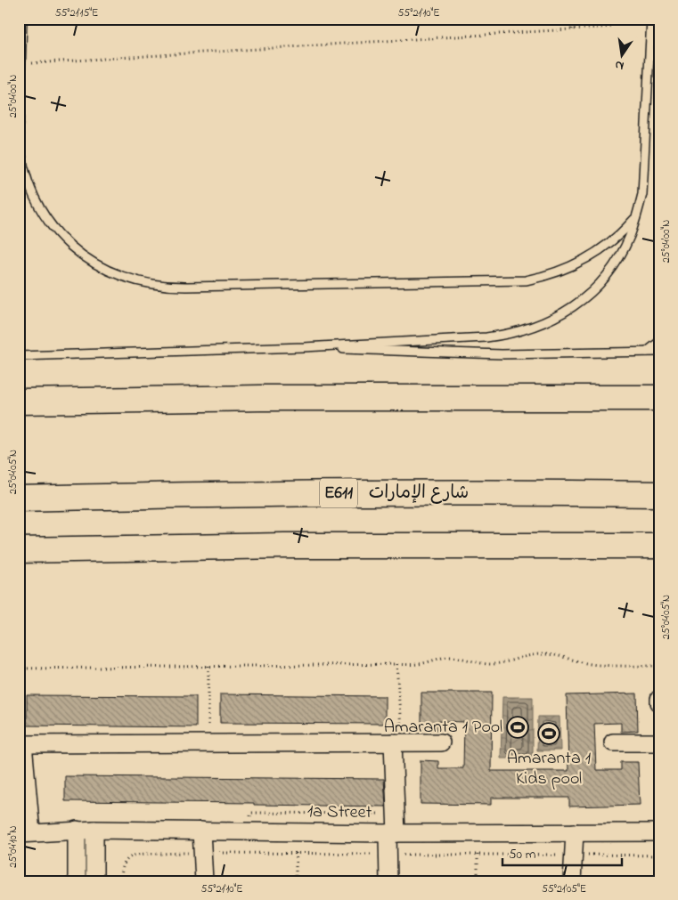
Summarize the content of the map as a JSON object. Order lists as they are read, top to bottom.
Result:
{
  "streets": {
    "highway": ["E611", "شارع الإمارات"],
    "street": ["1a Street"]
  },
  "places": {
    "sports": ["Amaranta 1 Pool", "Amaranta 1 Kids pool"]
  },
  "scale_bar": "50 m",
  "north": "bottom",
  "coordinates": [
    "55°21'15\"E",
    "55°21'10\"E",
    "25°04'00\"N",
    "25°04'05\"N",
    "25°04'10\"N",
    "55°21'05\"E"
  ]
}
